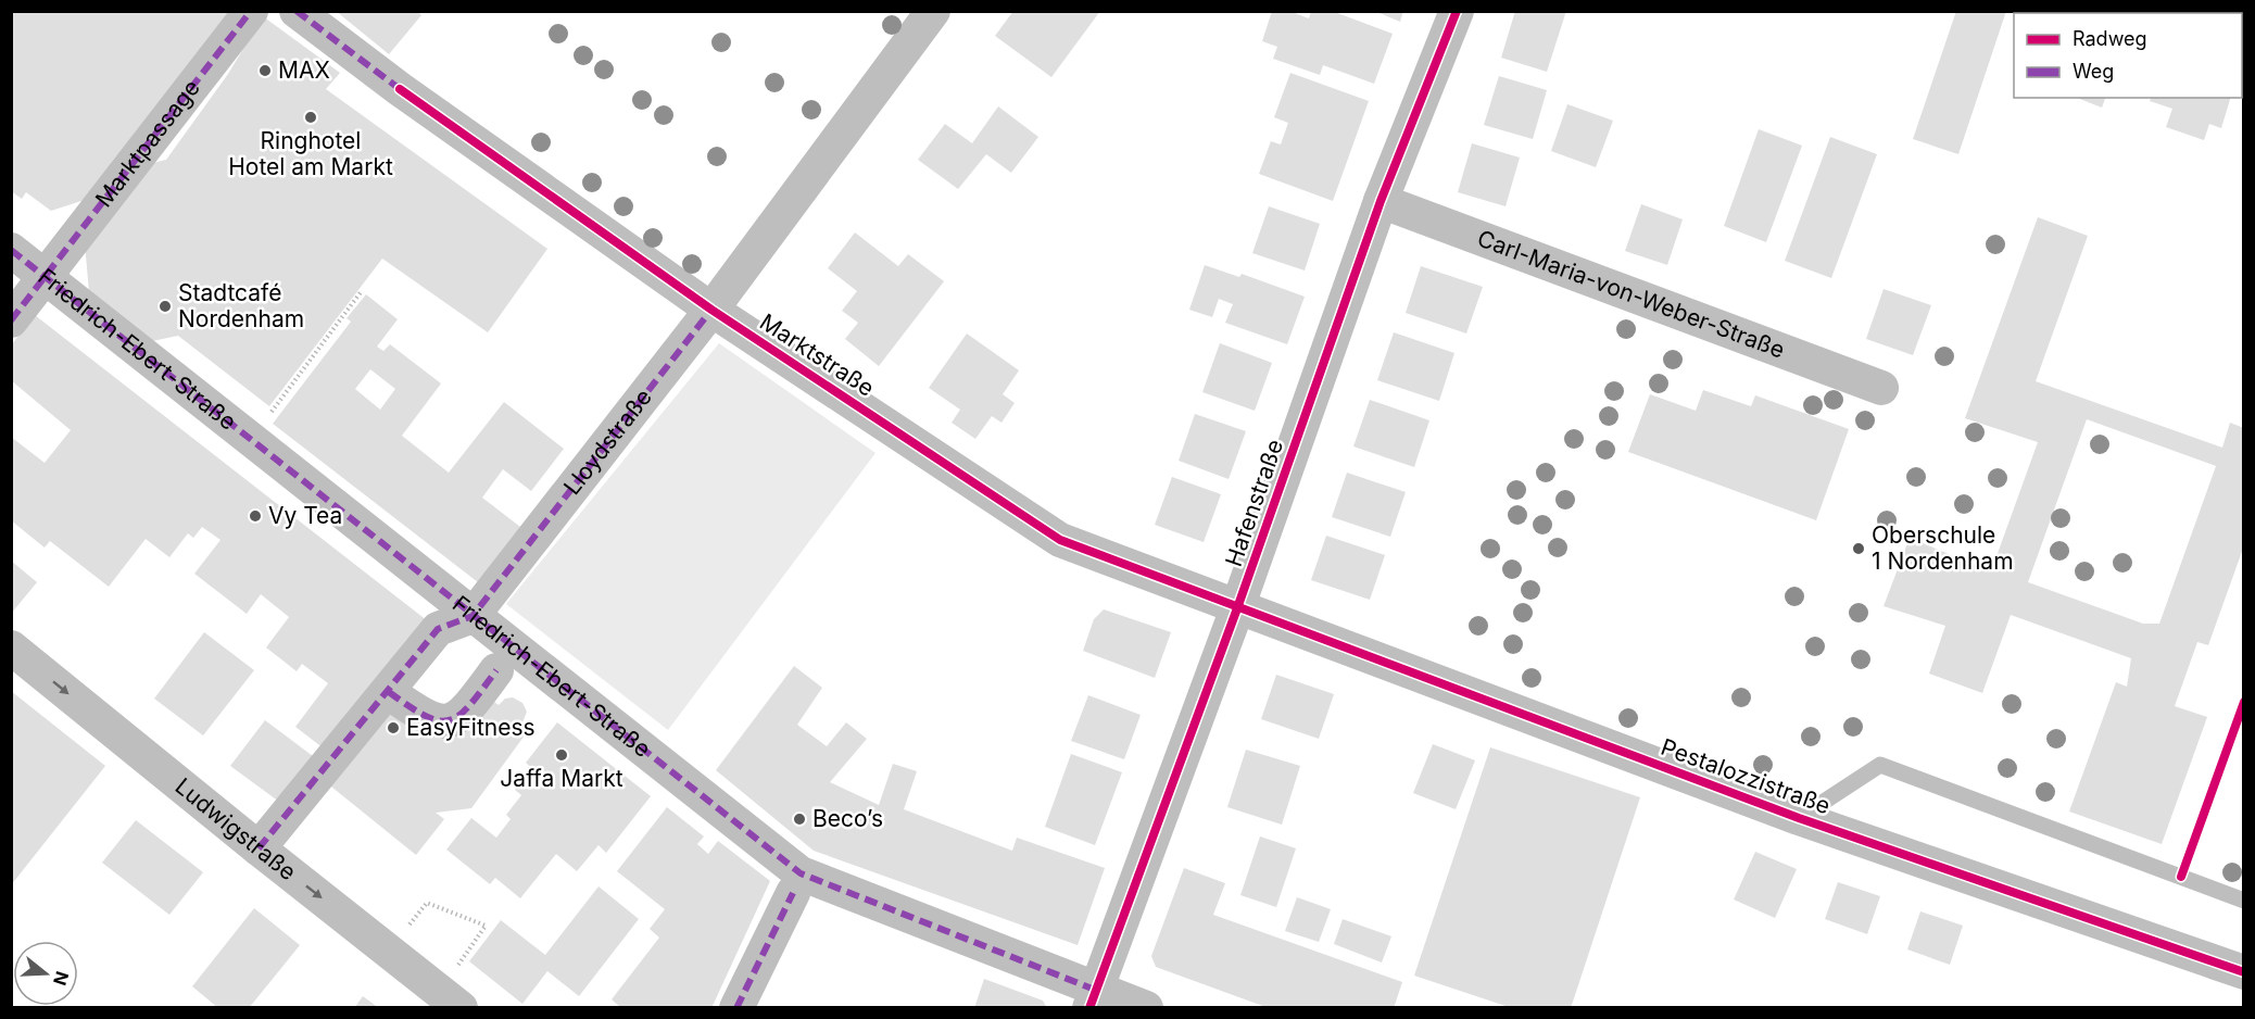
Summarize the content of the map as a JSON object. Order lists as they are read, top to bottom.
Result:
{
  "streets": {
    "street": [
      "Marktpassage",
      "Carl-Maria-von-Weber-Straße",
      "Friedrich-Ebert-Straße",
      "Marktstraße",
      "Lloydstraße",
      "Hafenstraße",
      "Pestalozzistraße",
      "Ludwigstraße"
    ]
  },
  "crossings": [
    ["Marktpassage", "Friedrich-Ebert-Straße"],
    ["Carl-Maria-von-Weber-Straße", "Hafenstraße"],
    ["Friedrich-Ebert-Straße", "Lloydstraße"],
    ["Friedrich-Ebert-Straße", "Hafenstraße"],
    ["Marktstraße", "Lloydstraße"],
    ["Marktstraße", "Hafenstraße"],
    ["Marktstraße", "Pestalozzistraße"],
    ["Hafenstraße", "Pestalozzistraße"]
  ],
  "one_way": ["Ludwigstraße"],
  "places": [
    "MAX",
    "Ringhotel Hotel am Markt",
    "Stadtcafé Nordenham",
    "Vy Tea",
    "Oberschule 1 Nordenham",
    "EasyFitness",
    "Jaffa Markt",
    "Beco’s"
  ],
  "legend": ["Radweg", "Weg"],
  "north": "right"
}
